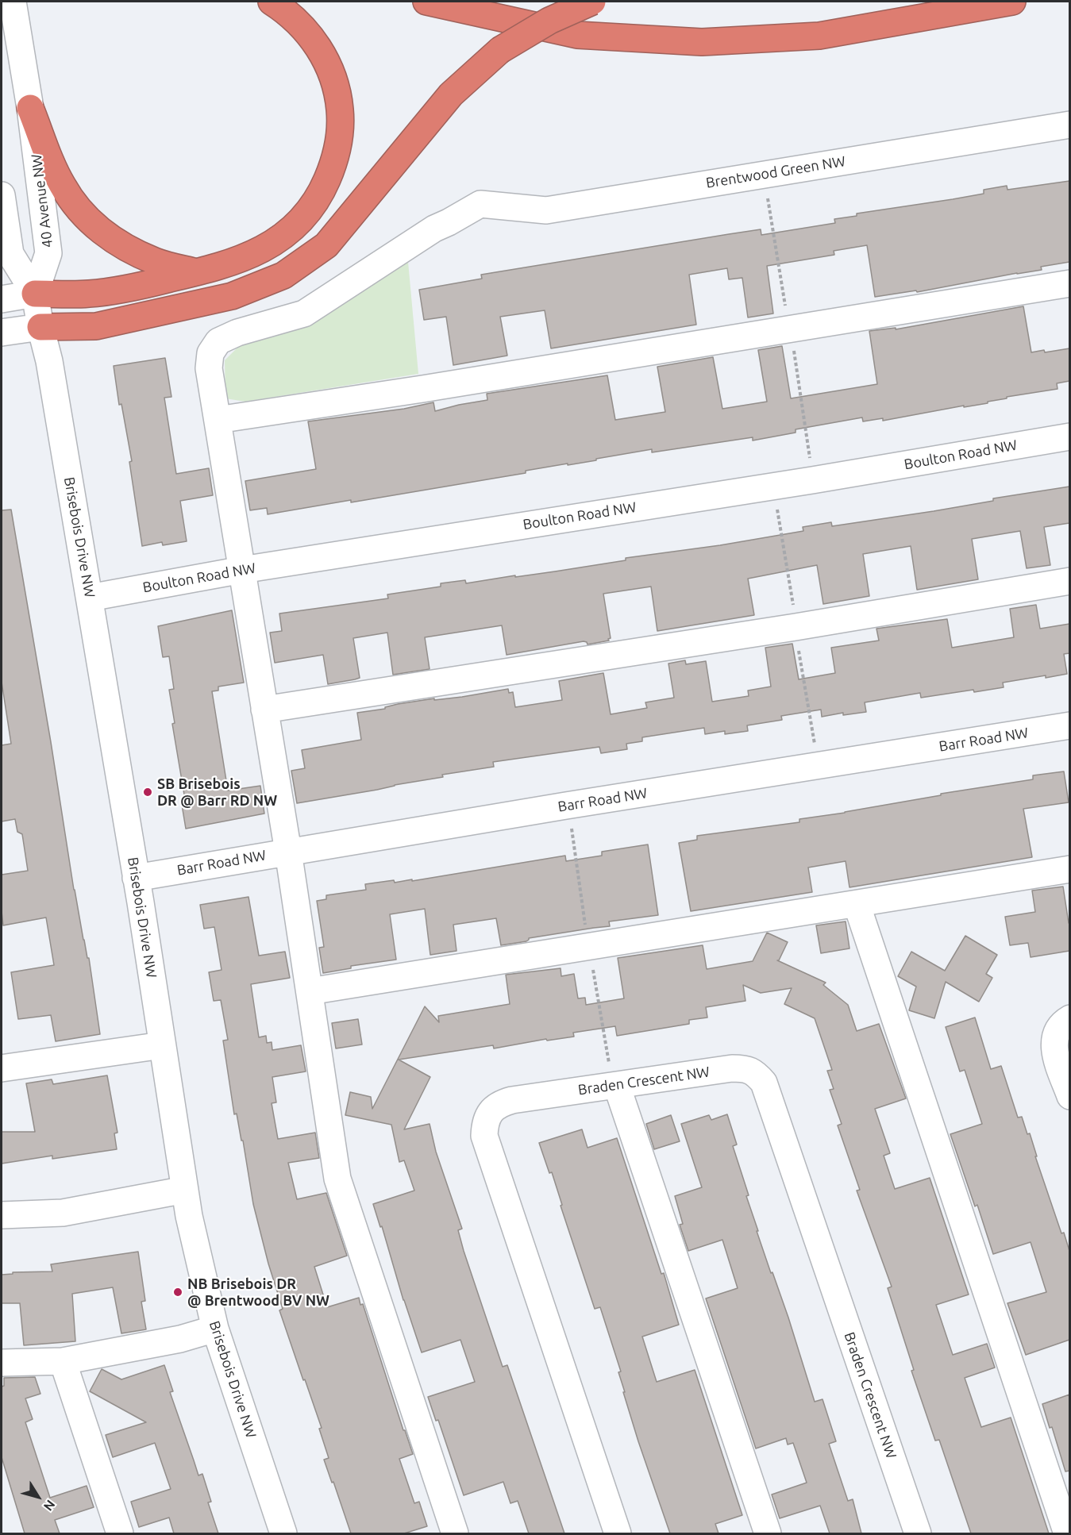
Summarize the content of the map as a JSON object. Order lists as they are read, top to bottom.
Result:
{
  "streets": {
    "street": [
      "Brentwood Green NW",
      "40 Avenue NW",
      "Boulton Road NW",
      "Brisebois Drive NW",
      "Barr Road NW",
      "Braden Crescent NW"
    ]
  },
  "crossings": [
    ["40 Avenue NW", "Brisebois Drive NW"],
    ["Boulton Road NW", "Brisebois Drive NW"],
    ["Brisebois Drive NW", "Barr Road NW"]
  ],
  "places": ["SB Brisebois DR @ Barr RD NW", "NB Brisebois DR @ Brentwood BV NW"],
  "north": "bottom right"
}
